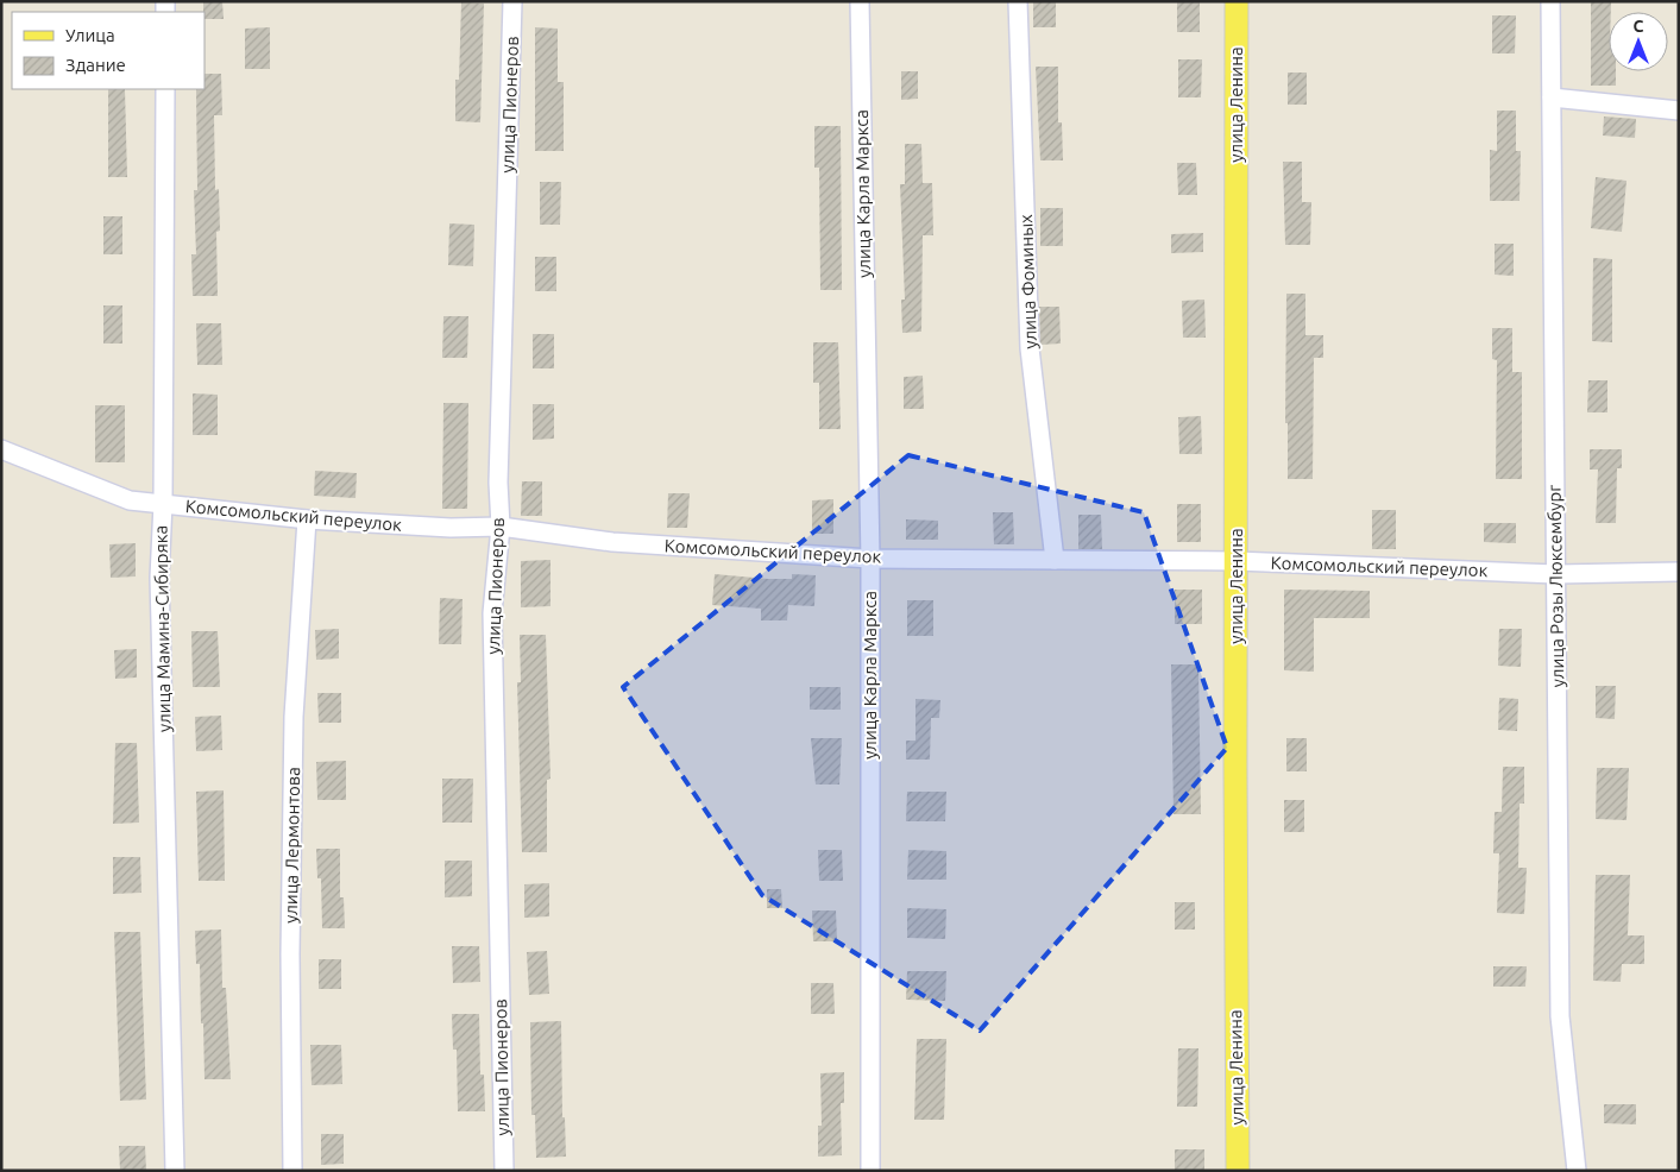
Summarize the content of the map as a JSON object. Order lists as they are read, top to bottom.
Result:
{
  "streets": {
    "main road": ["улица Ленина"],
    "street": [
      "улица Пионеров",
      "улица Карла Маркса",
      "улица Фоминых",
      "Комсомольский переулок",
      "улица Розы Люксембург",
      "улица Мамина-Сибиряка",
      "улица Лермонтова"
    ]
  },
  "crossings": [
    ["улица Пионеров", "Комсомольский переулок"],
    ["улица Ленина", "Комсомольский переулок"],
    ["улица Карла Маркса", "Комсомольский переулок"],
    ["улица Фоминых", "Комсомольский переулок"],
    ["Комсомольский переулок", "улица Розы Люксембург"],
    ["Комсомольский переулок", "улица Мамина-Сибиряка"],
    ["Комсомольский переулок", "улица Лермонтова"]
  ],
  "legend": ["Улица", "Здание"],
  "north": "top"
}
